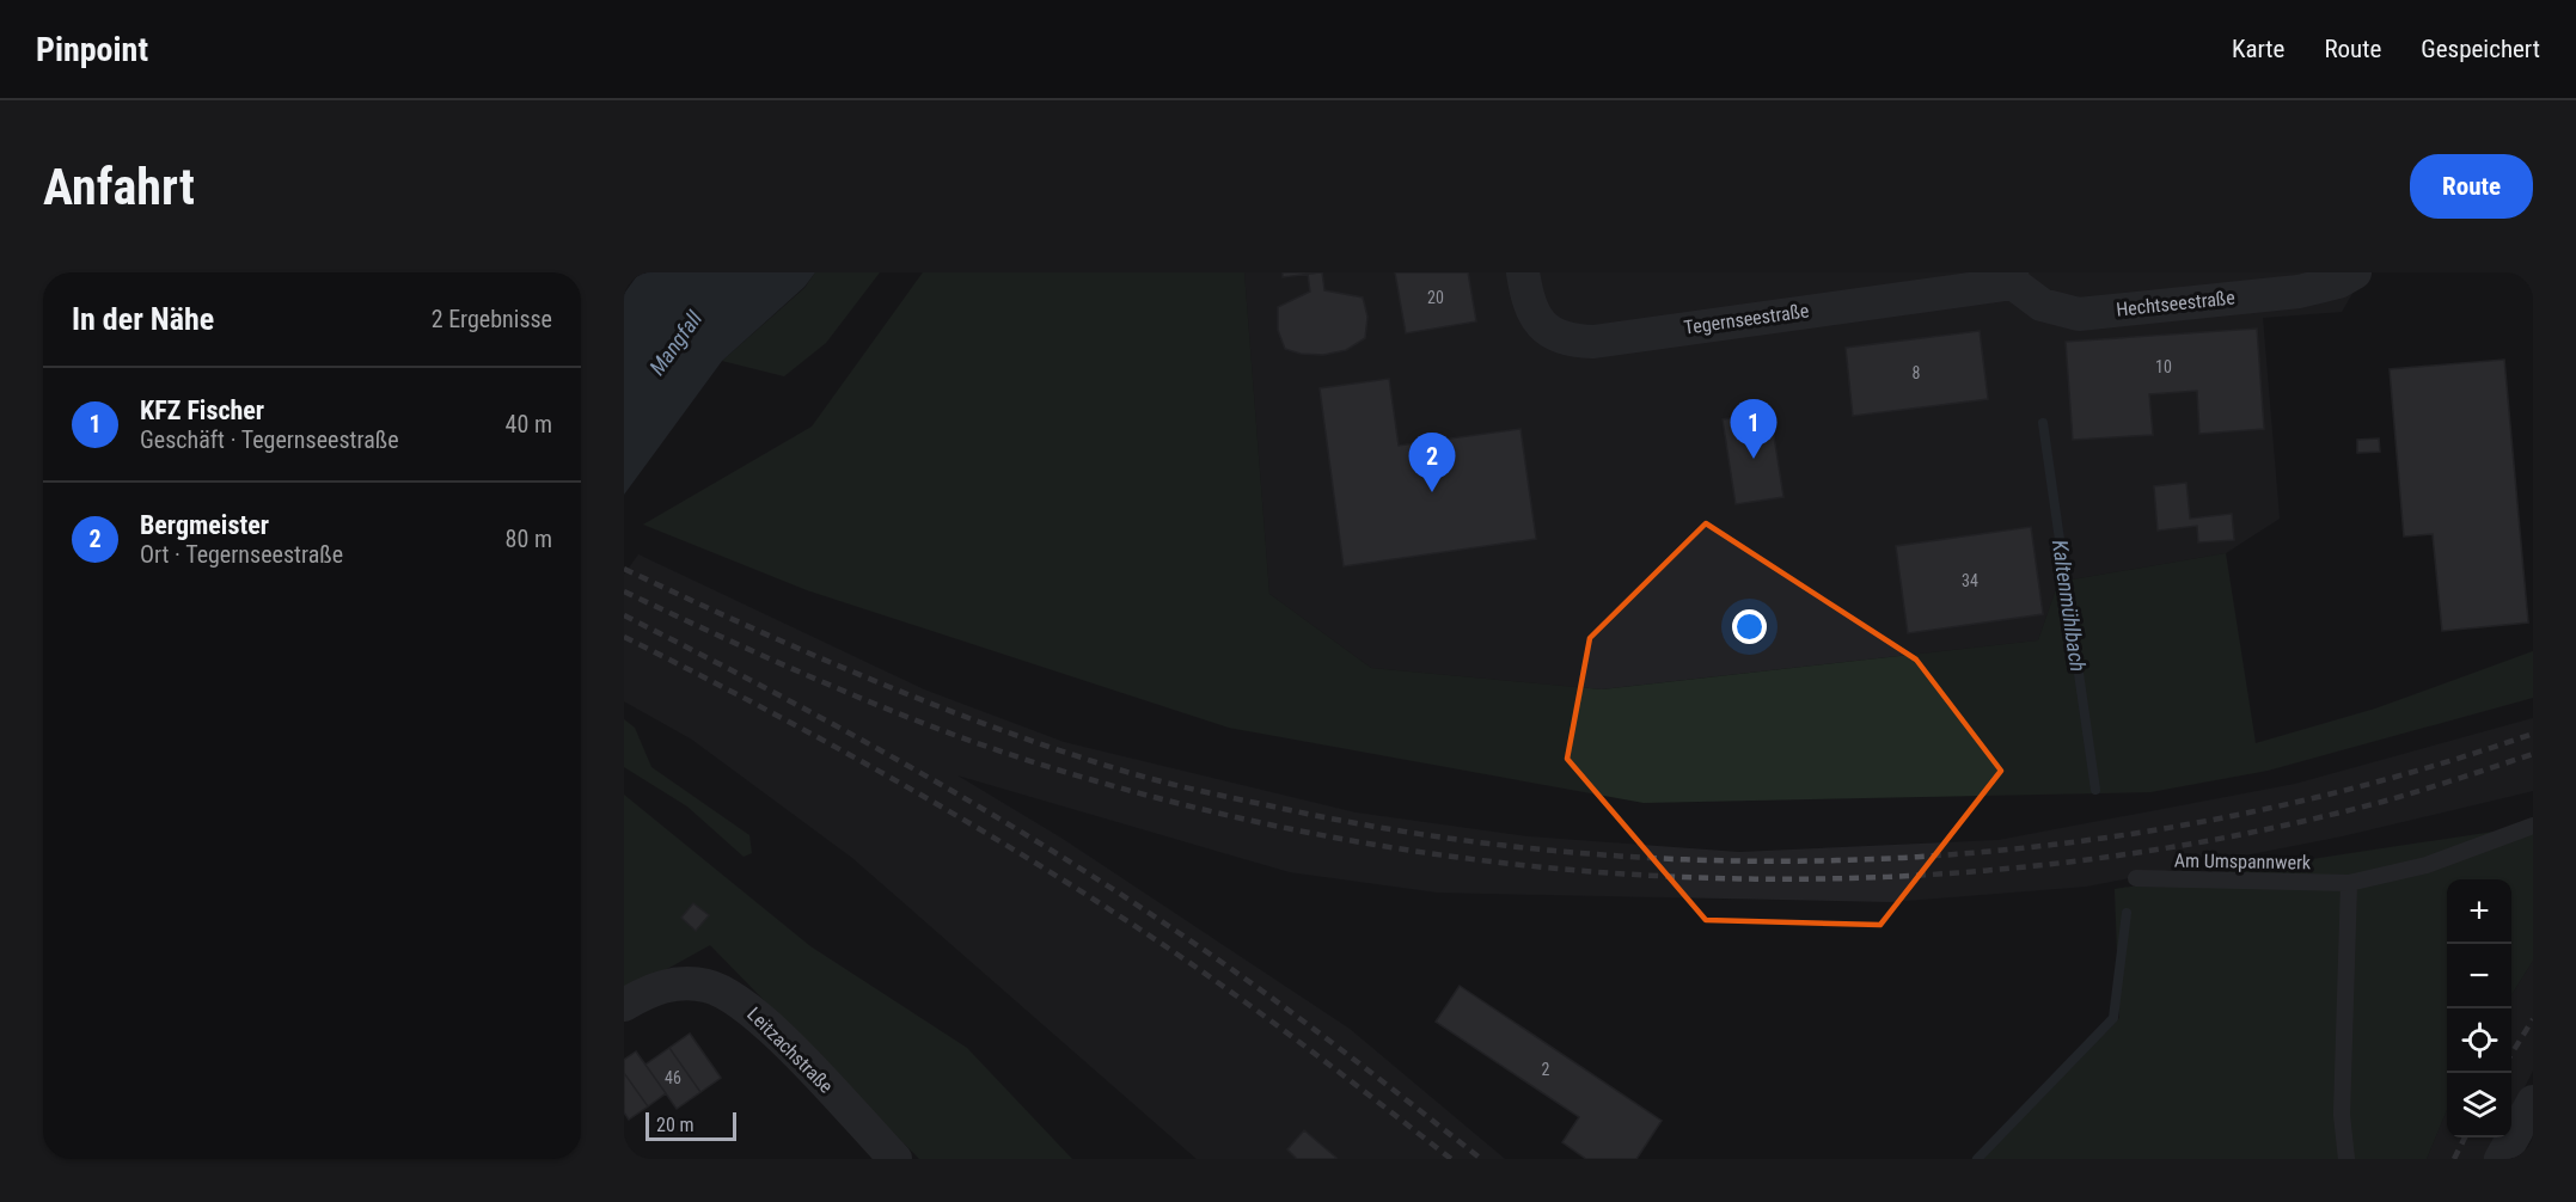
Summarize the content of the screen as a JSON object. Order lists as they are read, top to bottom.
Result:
{
  "streets": {
    "street": ["Hechtseestraße", "Tegernseestraße", "Leitzachstraße"],
    "lane": ["Am Umspannwerk"]
  },
  "crossings": [
    ["Hechtseestraße", "Tegernseestraße"]
  ],
  "water": ["Mangfall", "Kaltenmühlbach"],
  "house_numbers": [
    "20",
    "10",
    "8",
    "34",
    "2",
    "46"
  ],
  "scale_bar": "20 m",
  "page": {
    "header": "Pinpoint",
    "nav": ["Karte", "Route", "Gespeichert"],
    "buttons": "Route",
    "title": "Anfahrt",
    "heading": ["In der Nähe", "2 Ergebnisse"],
    "list": [
      {
        "mark": "1",
        "name": "KFZ Fischer",
        "note": "Geschäft · Tegernseestraße",
        "value": "40 m"
      },
      {
        "mark": "2",
        "name": "Bergmeister",
        "note": "Ort · Tegernseestraße",
        "value": "80 m"
      }
    ],
    "pins": ["1", "2"],
    "map_buttons": ["+", "−"],
    "scale": "20 m"
  }
}
